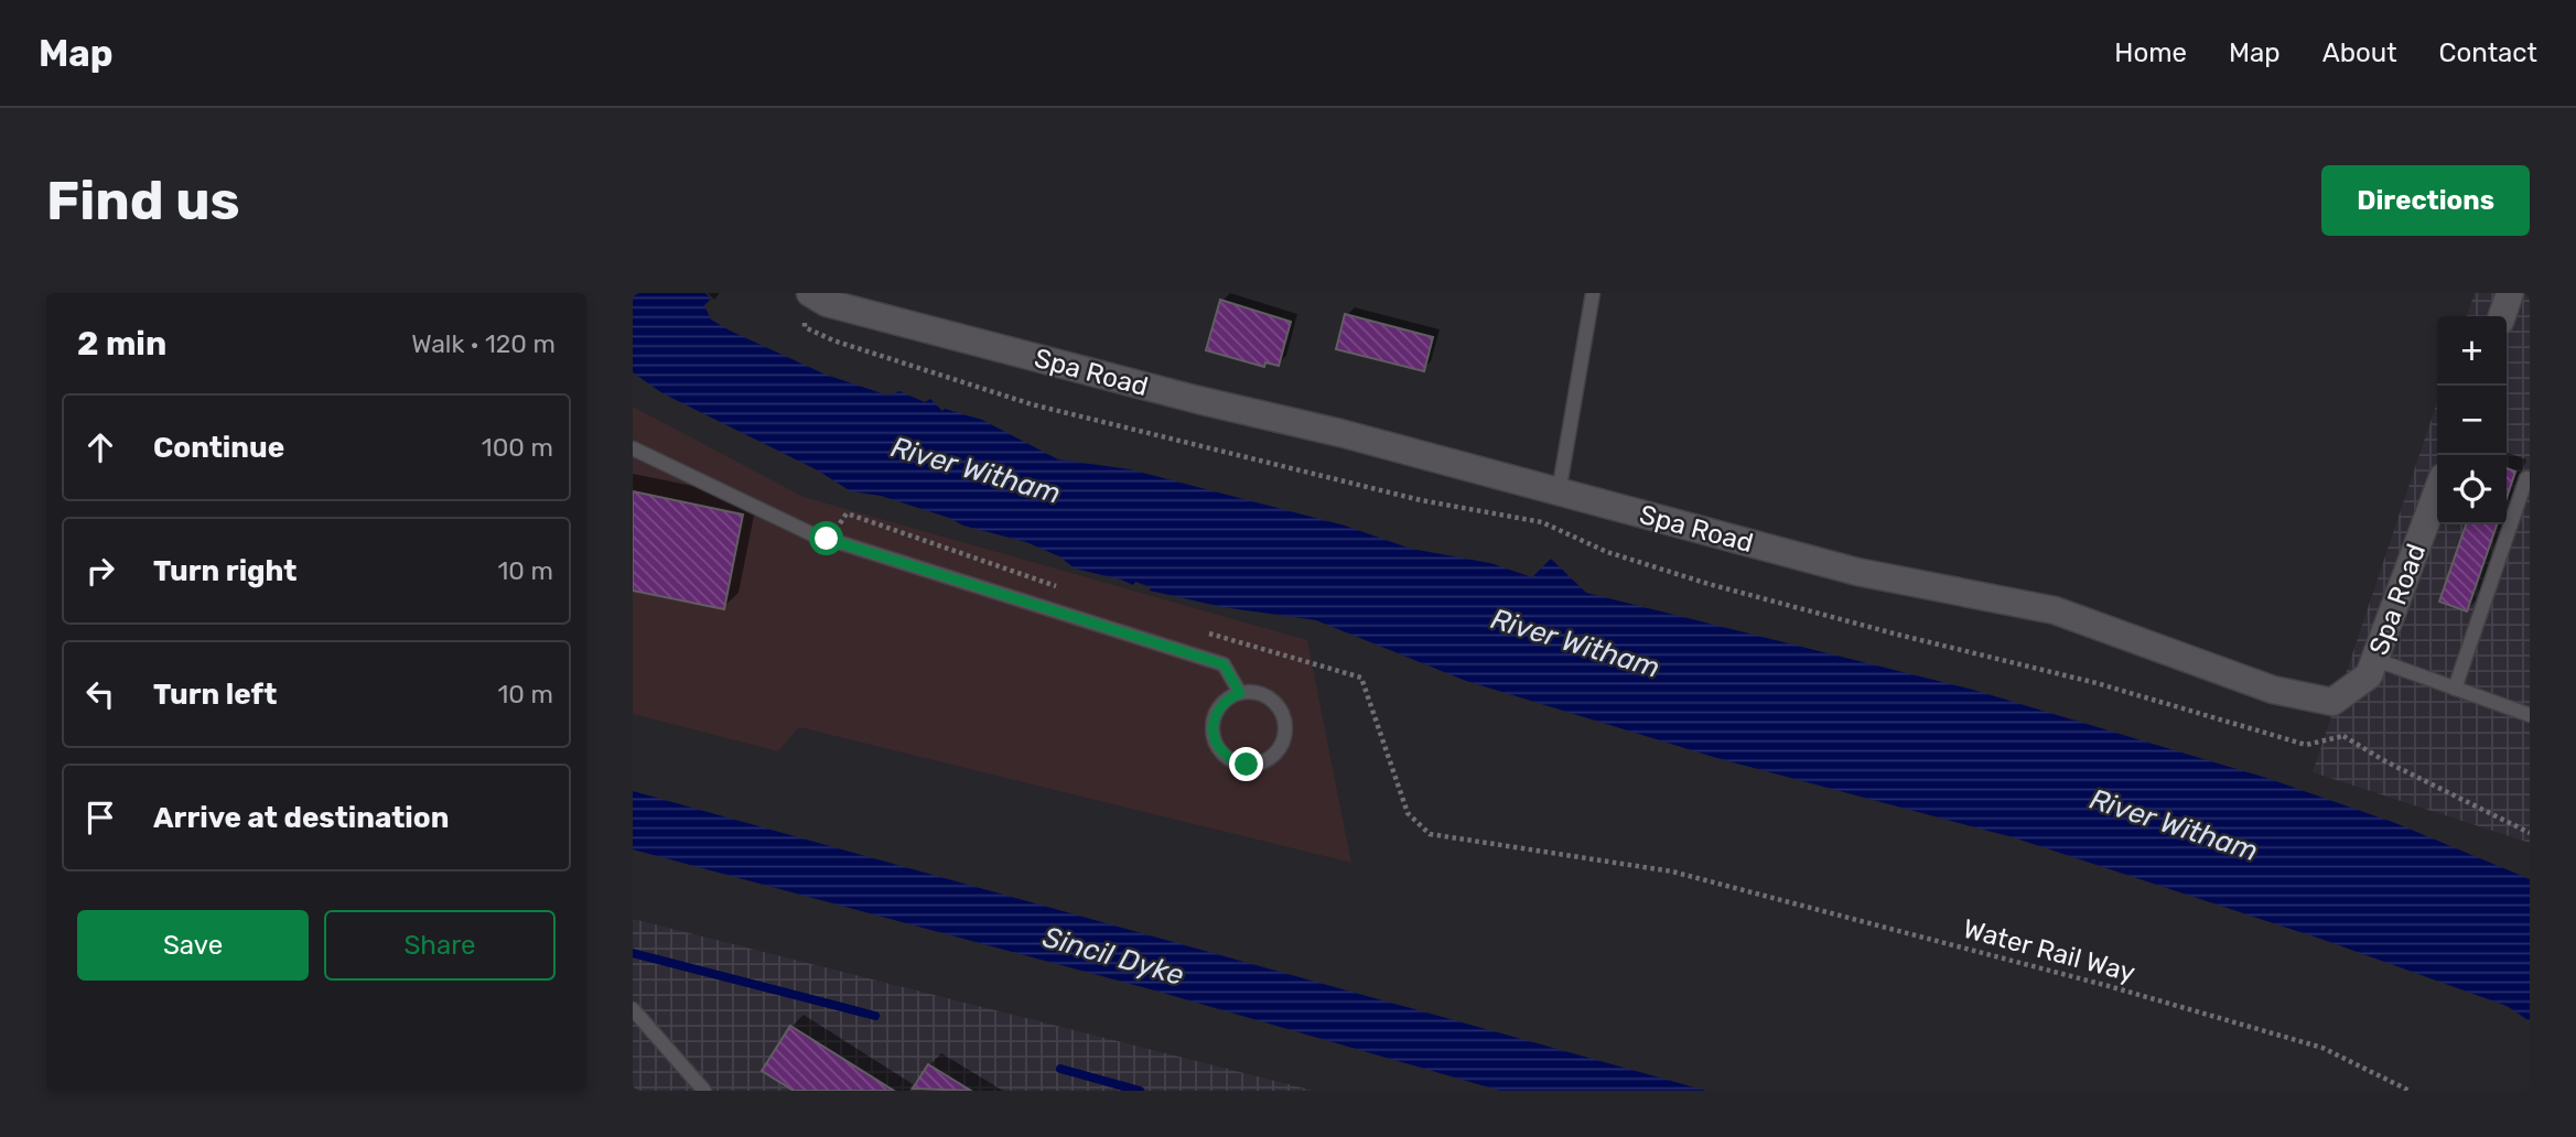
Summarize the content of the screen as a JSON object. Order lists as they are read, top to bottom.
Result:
{
  "streets": {
    "street": ["Spa Road"],
    "path": ["Water Rail Way"]
  },
  "water": ["River Witham", "Sincil Dyke"],
  "page": {
    "header": "Map",
    "nav": [
      "Home",
      "Map",
      "About",
      "Contact"
    ],
    "buttons": [
      "Directions",
      ["Save", "Share"]
    ],
    "title": "Find us",
    "heading": ["2 min", "Walk · 120 m"],
    "map_buttons": ["+", "−"],
    "list": [
      ["Continue", "100 m"],
      ["Turn right", "10 m"],
      ["Turn left", "10 m"],
      "Arrive at destination"
    ]
  }
}
